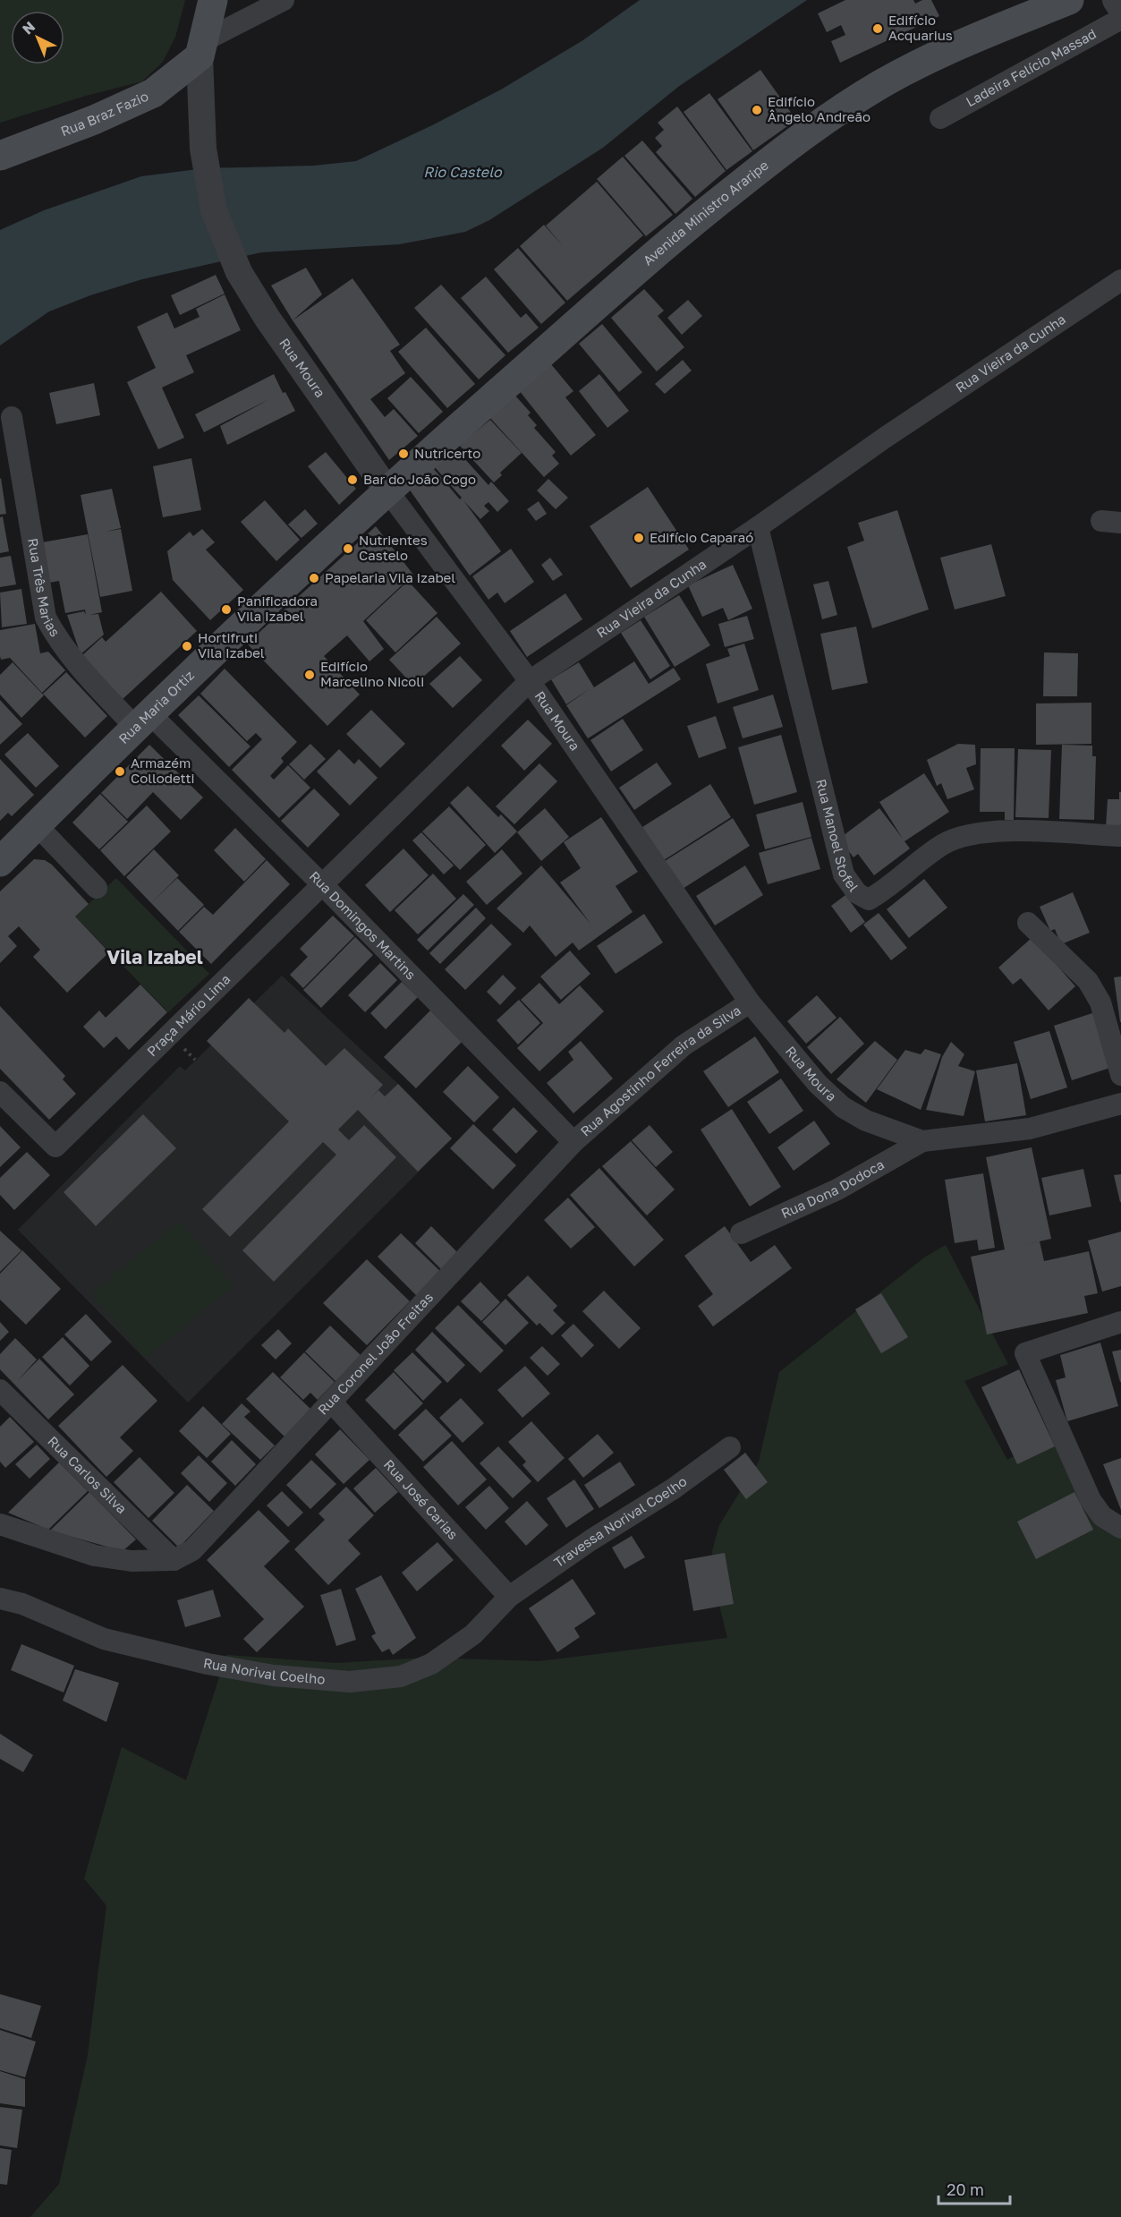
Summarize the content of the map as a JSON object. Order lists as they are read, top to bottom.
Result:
{
  "streets": {
    "main road": ["Rua Braz Fazio", "Avenida Ministro Araripe", "Rua Maria Ortiz"],
    "street": [
      "Ladeira Felício Massad",
      "Rua Vieira da Cunha",
      "Rua Moura",
      "Rua Três Marias",
      "Rua Manoel Stofel",
      "Rua Domingos Martins",
      "Praça Mário Lima",
      "Rua Agostinho Ferreira da Silva",
      "Rua Dona Dodoca",
      "Rua Coronel João Freitas",
      "Rua Carlos Silva",
      "Rua José Carias",
      "Travessa Norival Coelho",
      "Rua Norival Coelho"
    ]
  },
  "crossings": [
    ["Rua Braz Fazio", "Rua Moura"],
    ["Avenida Ministro Araripe", "Rua Moura"],
    ["Avenida Ministro Araripe", "Rua Maria Ortiz"],
    ["Rua Vieira da Cunha", "Rua Moura"],
    ["Rua Vieira da Cunha", "Rua Manoel Stofel"],
    ["Rua Vieira da Cunha", "Rua Domingos Martins"],
    ["Rua Vieira da Cunha", "Praça Mário Lima"],
    ["Rua Moura", "Rua Maria Ortiz"],
    ["Rua Moura", "Rua Agostinho Ferreira da Silva"],
    ["Rua Moura", "Rua Dona Dodoca"],
    ["Rua Três Marias", "Rua Maria Ortiz"],
    ["Rua Três Marias", "Rua Domingos Martins"],
    ["Rua Maria Ortiz", "Rua Domingos Martins"],
    ["Rua Domingos Martins", "Praça Mário Lima"],
    ["Rua Domingos Martins", "Rua Agostinho Ferreira da Silva"],
    ["Rua Domingos Martins", "Rua Coronel João Freitas"],
    ["Rua Agostinho Ferreira da Silva", "Rua Coronel João Freitas"],
    ["Rua Coronel João Freitas", "Rua Carlos Silva"],
    ["Rua Coronel João Freitas", "Rua José Carias"],
    ["Rua José Carias", "Travessa Norival Coelho"],
    ["Rua José Carias", "Rua Norival Coelho"],
    ["Travessa Norival Coelho", "Rua Norival Coelho"]
  ],
  "districts": ["Vila Izabel"],
  "water": ["Rio Castelo"],
  "places": [
    "Edifício Acquarius",
    "Edifício Ângelo Andreão",
    "Nutricerto",
    "Bar do João Cogo",
    "Edifício Caparaó",
    "Nutrientes Castelo",
    "Papelaria Vila Izabel",
    "Panificadora Vila Izabel",
    "Hortifruti Vila Izabel",
    "Edifício Marcelino Nicoli",
    "Armazém Collodetti"
  ],
  "scale_bar": "20 m",
  "north": "top left"
}
